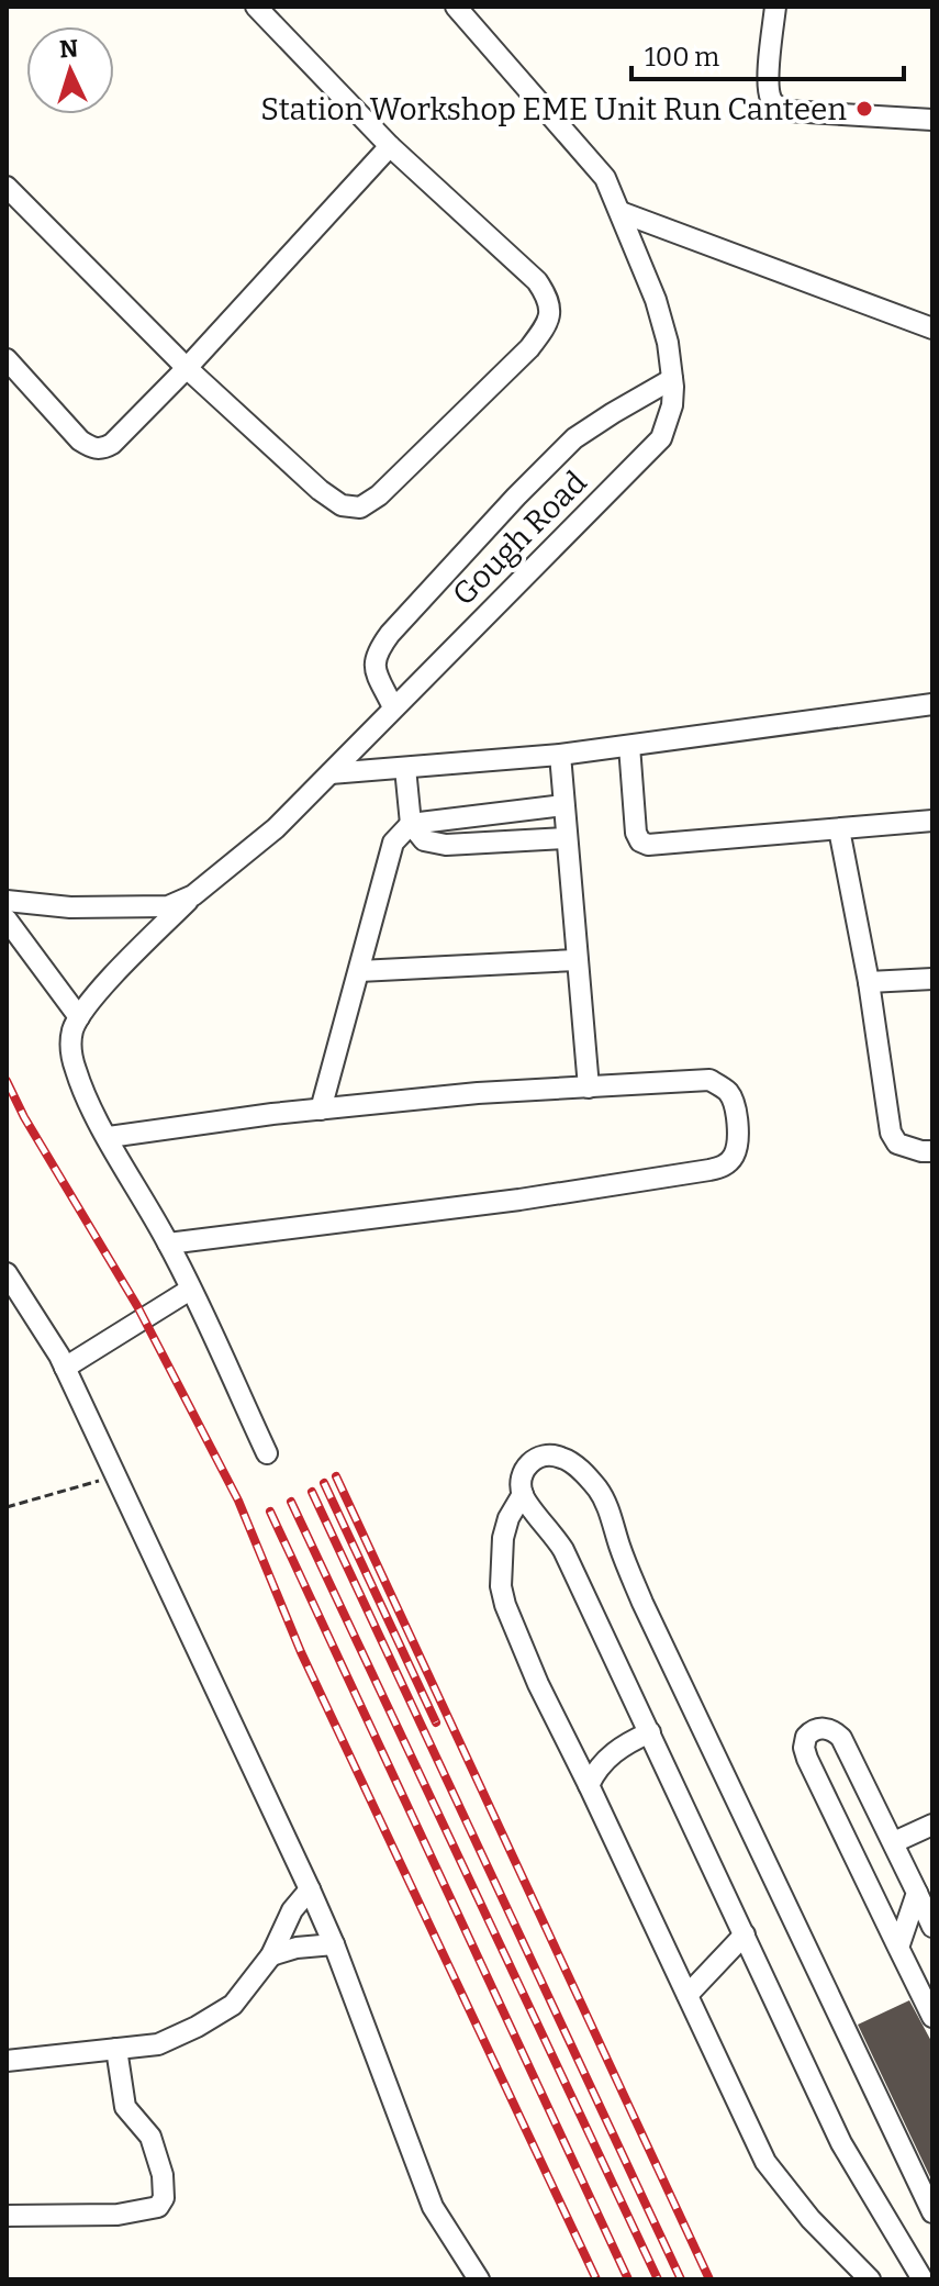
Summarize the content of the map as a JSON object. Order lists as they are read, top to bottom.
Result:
{
  "streets": {
    "street": ["Gough Road"]
  },
  "places": ["Station Workshop EME Unit Run Canteen"],
  "scale_bar": "100 m",
  "north": "top"
}
